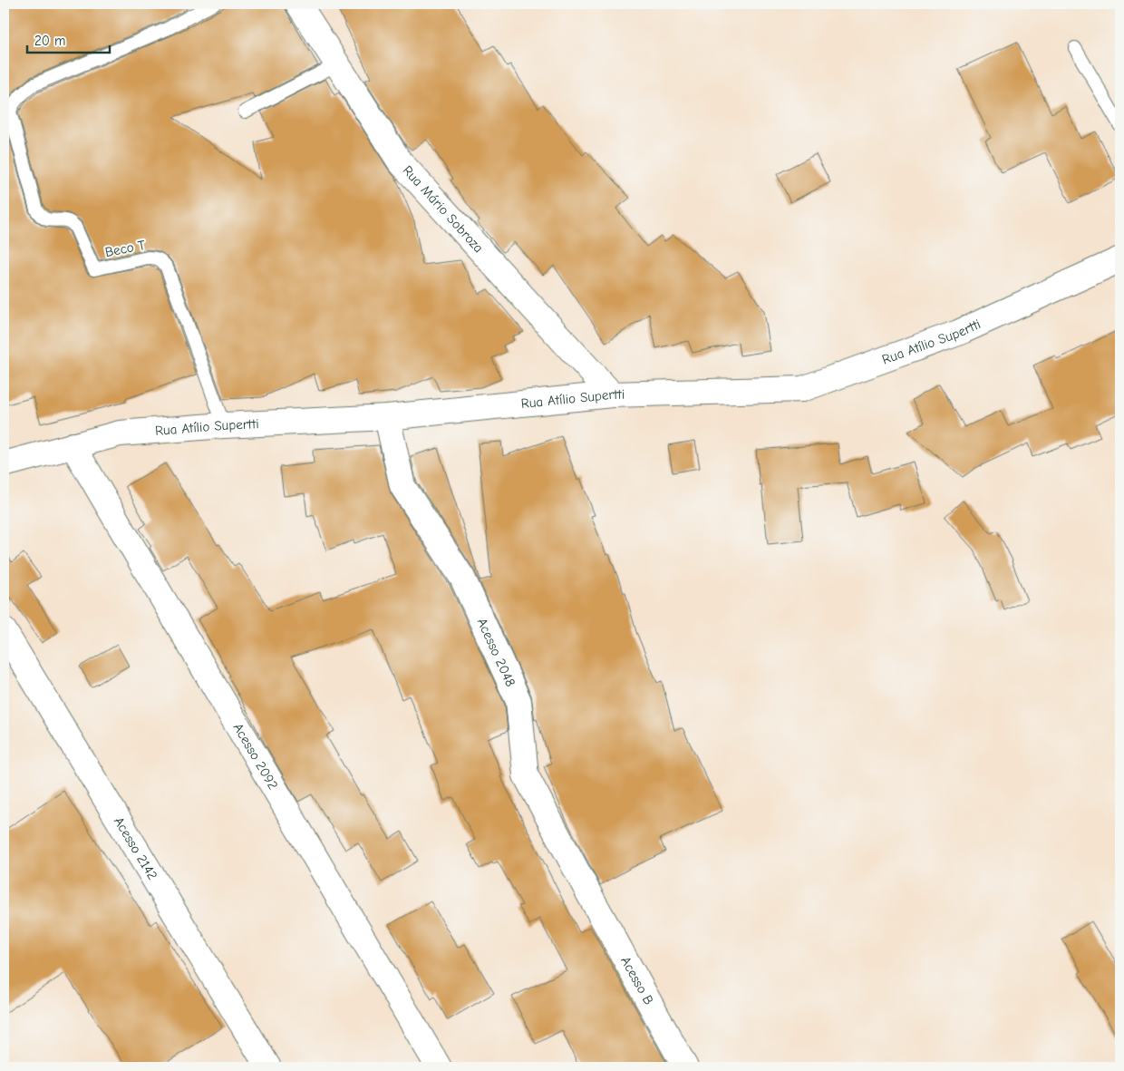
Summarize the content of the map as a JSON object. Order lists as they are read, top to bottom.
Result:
{
  "streets": {
    "street": [
      "Rua Mário Sobroza",
      "Rua Atílio Supertti",
      "Acesso 2048",
      "Acesso 2092",
      "Acesso 2142",
      "Acesso B"
    ],
    "lane": ["Beco T"]
  },
  "crossings": [
    ["Rua Mário Sobroza", "Rua Atílio Supertti"],
    ["Beco T", "Rua Atílio Supertti"],
    ["Rua Atílio Supertti", "Acesso 2048"],
    ["Rua Atílio Supertti", "Acesso 2092"],
    ["Acesso 2048", "Acesso B"]
  ],
  "scale_bar": "20 m"
}
